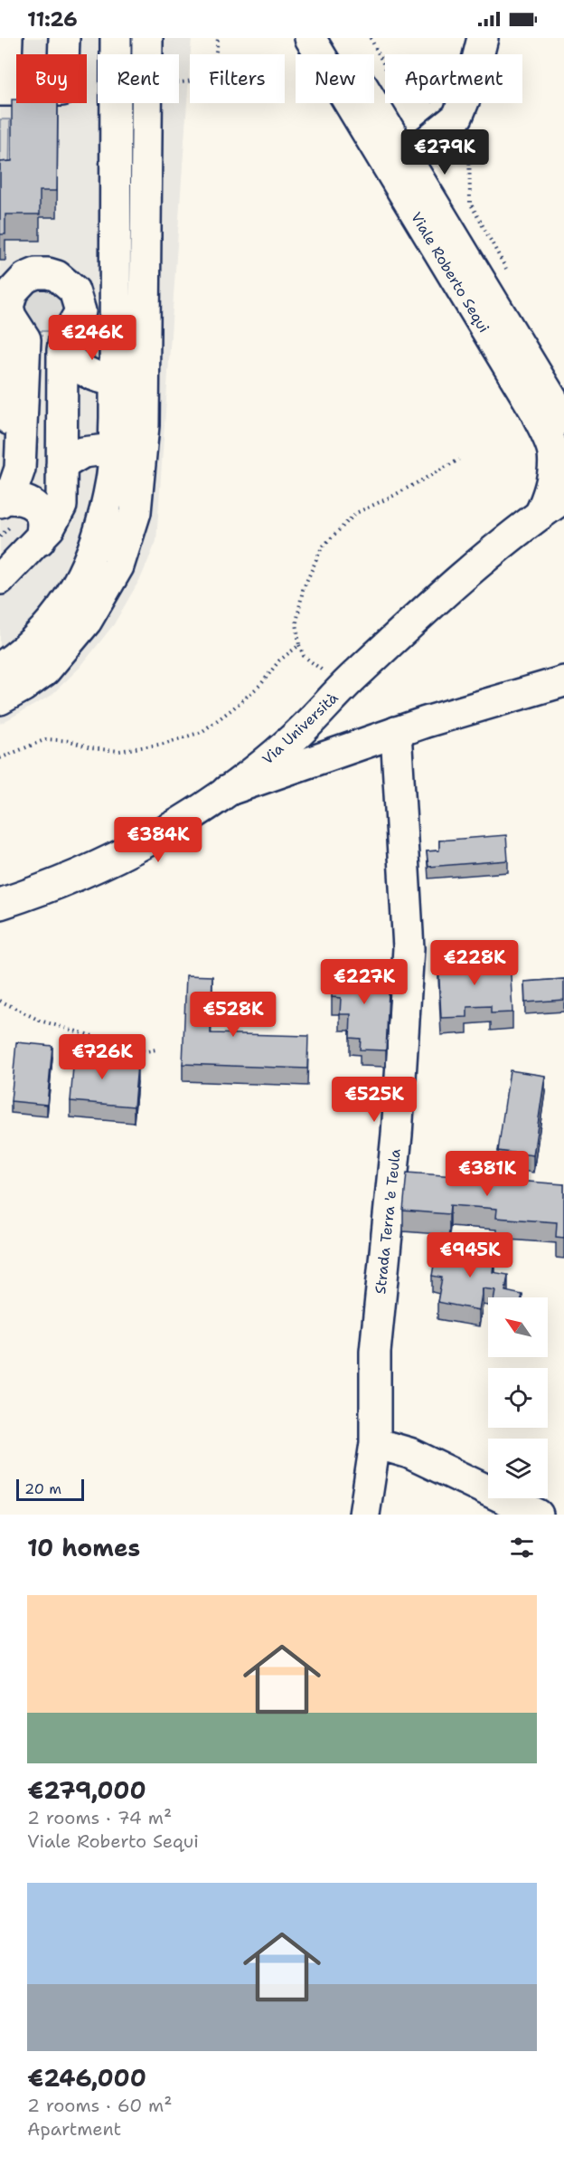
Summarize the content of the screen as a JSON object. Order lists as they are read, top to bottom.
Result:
{
  "streets": {
    "main road": ["Viale Roberto Sequi", "Via Università", "Strada Terra 'e Teula"]
  },
  "crossings": [
    ["Viale Roberto Sequi", "Via Università"]
  ],
  "scale_bar": "20 m",
  "north": "top left",
  "page": {
    "status": "11:26",
    "chip": [
      "Buy",
      "Rent",
      "Filters",
      "New",
      "Apartment"
    ],
    "price": [
      "€279K",
      "€246K",
      "€384K",
      "€228K",
      "€227K",
      "€528K",
      "€726K",
      "€525K",
      "€381K",
      "€945K"
    ],
    "scale": "20 m",
    "heading": "10 homes",
    "list": [
      {
        "name": "€279,000",
        "note": "2 rooms · 74 m² · Viale Roberto Sequi"
      },
      {
        "name": "€246,000",
        "note": "2 rooms · 60 m² · Apartment"
      }
    ]
  }
}
